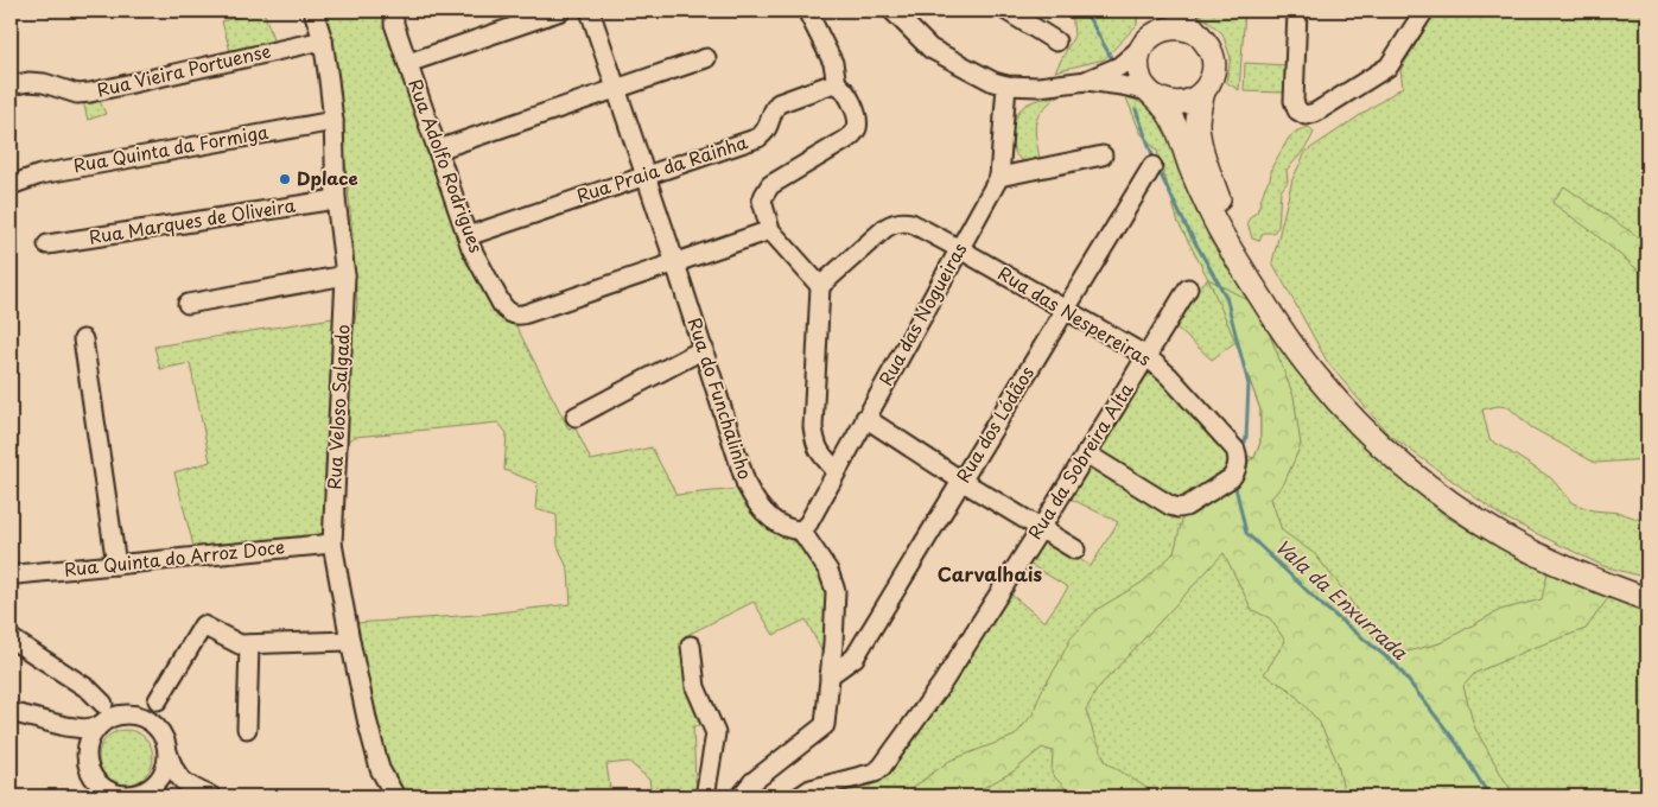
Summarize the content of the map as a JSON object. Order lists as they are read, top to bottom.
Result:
{
  "streets": {
    "street": [
      "Rua Vieira Portuense",
      "Rua Quinta da Formiga",
      "Rua Adolfo Rodrigues",
      "Rua Praia da Rainha",
      "Rua Marques de Oliveira",
      "Rua das Nogueiras",
      "Rua das Nespereiras",
      "Rua do Funchalinho",
      "Rua Veloso Salgado",
      "Rua dos Lódãos",
      "Rua da Sobreira Alta",
      "Rua Quinta do Arroz Doce"
    ]
  },
  "crossings": [
    ["Rua Vieira Portuense", "Rua Veloso Salgado"],
    ["Rua Quinta da Formiga", "Rua Veloso Salgado"],
    ["Rua Adolfo Rodrigues", "Rua Praia da Rainha"],
    ["Rua Adolfo Rodrigues", "Rua do Funchalinho"],
    ["Rua Praia da Rainha", "Rua do Funchalinho"],
    ["Rua Marques de Oliveira", "Rua Veloso Salgado"],
    ["Rua das Nogueiras", "Rua das Nespereiras"],
    ["Rua das Nogueiras", "Rua do Funchalinho"],
    ["Rua das Nespereiras", "Rua dos Lódãos"],
    ["Rua das Nespereiras", "Rua da Sobreira Alta"],
    ["Rua Veloso Salgado", "Rua Quinta do Arroz Doce"]
  ],
  "districts": ["Carvalhais"],
  "water": ["Vala da Enxurrada"],
  "places": ["Dplace"]
}
